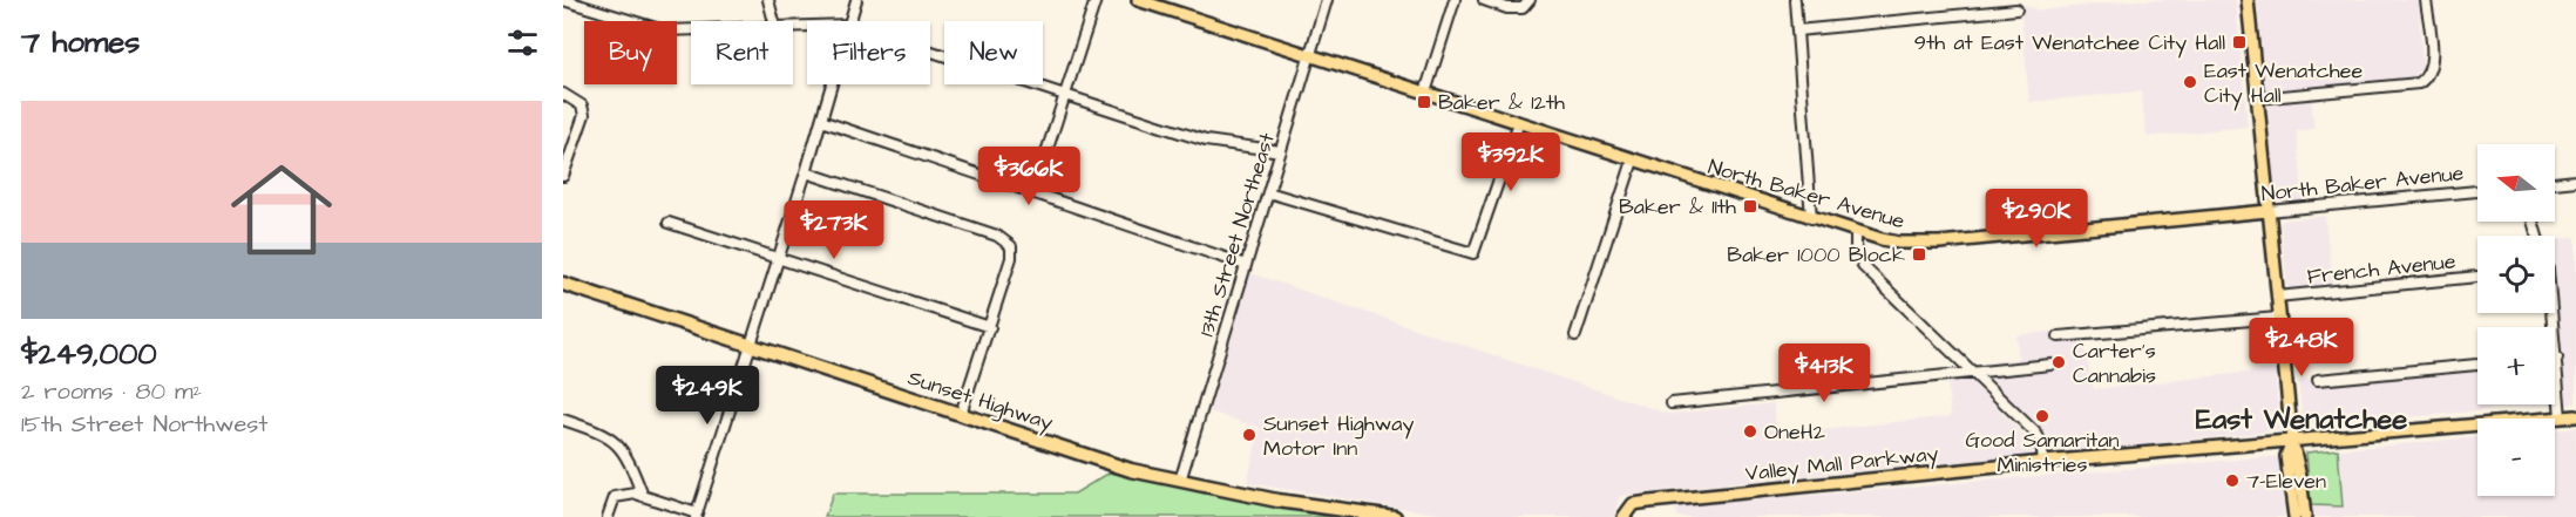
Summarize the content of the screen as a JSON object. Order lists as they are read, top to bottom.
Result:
{
  "streets": {
    "highway": ["Sunset Highway"],
    "main road": ["North Baker Avenue", "Valley Mall Parkway"],
    "street": ["13th Street Northeast", "French Avenue"]
  },
  "crossings": [
    ["North Baker Avenue", "13th Street Northeast"],
    ["13th Street Northeast", "Sunset Highway"]
  ],
  "districts": ["East Wenatchee"],
  "places": {
    "transit": [
      "9th at East Wenatchee City Hall",
      "Baker & 12th",
      "Baker & 11th",
      "Baker 1000 Block"
    ],
    "other": [
      "East Wenatchee City Hall",
      "Carter's Cannabis",
      "Good Samaritan Ministries",
      "OneH2",
      "Sunset Highway Motor Inn",
      "7-Eleven"
    ]
  },
  "north": "left",
  "page": {
    "heading": "7 homes",
    "chip": [
      "Buy",
      "Rent",
      "Filters",
      "New"
    ],
    "list": [
      {
        "name": "$249,000",
        "note": "2 rooms · 80 m² · 15th Street Northwest"
      }
    ],
    "price": [
      "$392K",
      "$366K",
      "$290K",
      "$273K",
      "$248K",
      "$413K",
      "$249K"
    ],
    "map_buttons": ["+", "−"]
  }
}
